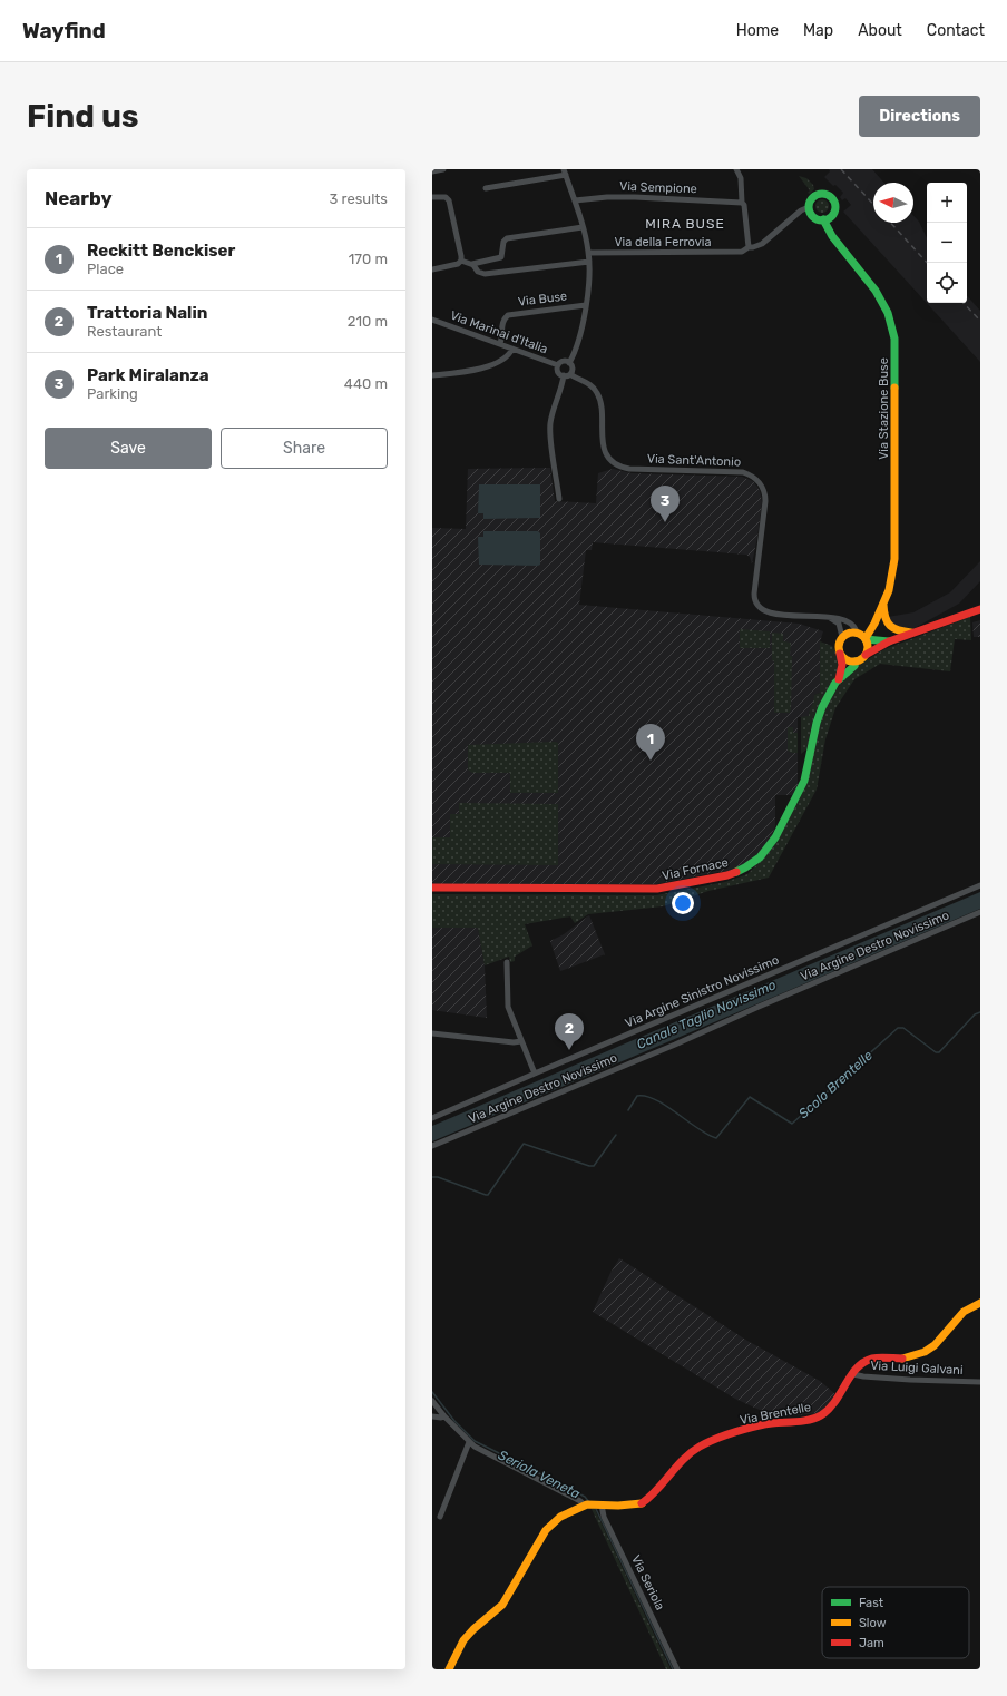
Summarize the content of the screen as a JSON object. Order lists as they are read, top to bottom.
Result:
{
  "streets": {
    "street": [
      "Via Sempione",
      "Via della Ferrovia",
      "Via Buse",
      "Via Marinai d'Italia",
      "Via Stazione Buse",
      "Via Sant'Antonio",
      "Via Fornace",
      "Via Argine Destro Novissimo",
      "Via Argine Sinistro Novissimo",
      "Via Luigi Galvani",
      "Via Brentelle",
      "Via Seriola"
    ]
  },
  "crossings": [
    ["Via della Ferrovia", "Via Stazione Buse"],
    ["Via Buse", "Via Marinai d'Italia"],
    ["Via Marinai d'Italia", "Via Sant'Antonio"],
    ["Via Stazione Buse", "Via Sant'Antonio"],
    ["Via Stazione Buse", "Via Fornace"],
    ["Via Sant'Antonio", "Via Fornace"],
    ["Via Luigi Galvani", "Via Brentelle"],
    ["Via Brentelle", "Via Seriola"]
  ],
  "districts": ["MIRA BUSE"],
  "water": ["Canale Taglio Novissimo", "Scolo Brentelle", "Seriola Veneta"],
  "legend": ["Fast", "Slow", "Jam"],
  "north": "left",
  "page": {
    "header": "Wayfind",
    "nav": [
      "Home",
      "Map",
      "About",
      "Contact"
    ],
    "buttons": [
      "Directions",
      ["Save", "Share"]
    ],
    "title": "Find us",
    "heading": ["Nearby", "3 results"],
    "map_buttons": ["+", "−"],
    "list": [
      {
        "mark": "1",
        "name": "Reckitt Benckiser",
        "note": "Place",
        "value": "170 m"
      },
      {
        "mark": "2",
        "name": "Trattoria Nalin",
        "note": "Restaurant",
        "value": "210 m"
      },
      {
        "mark": "3",
        "name": "Park Miralanza",
        "note": "Parking",
        "value": "440 m"
      }
    ],
    "pins": ["3", "1", "2"]
  }
}
